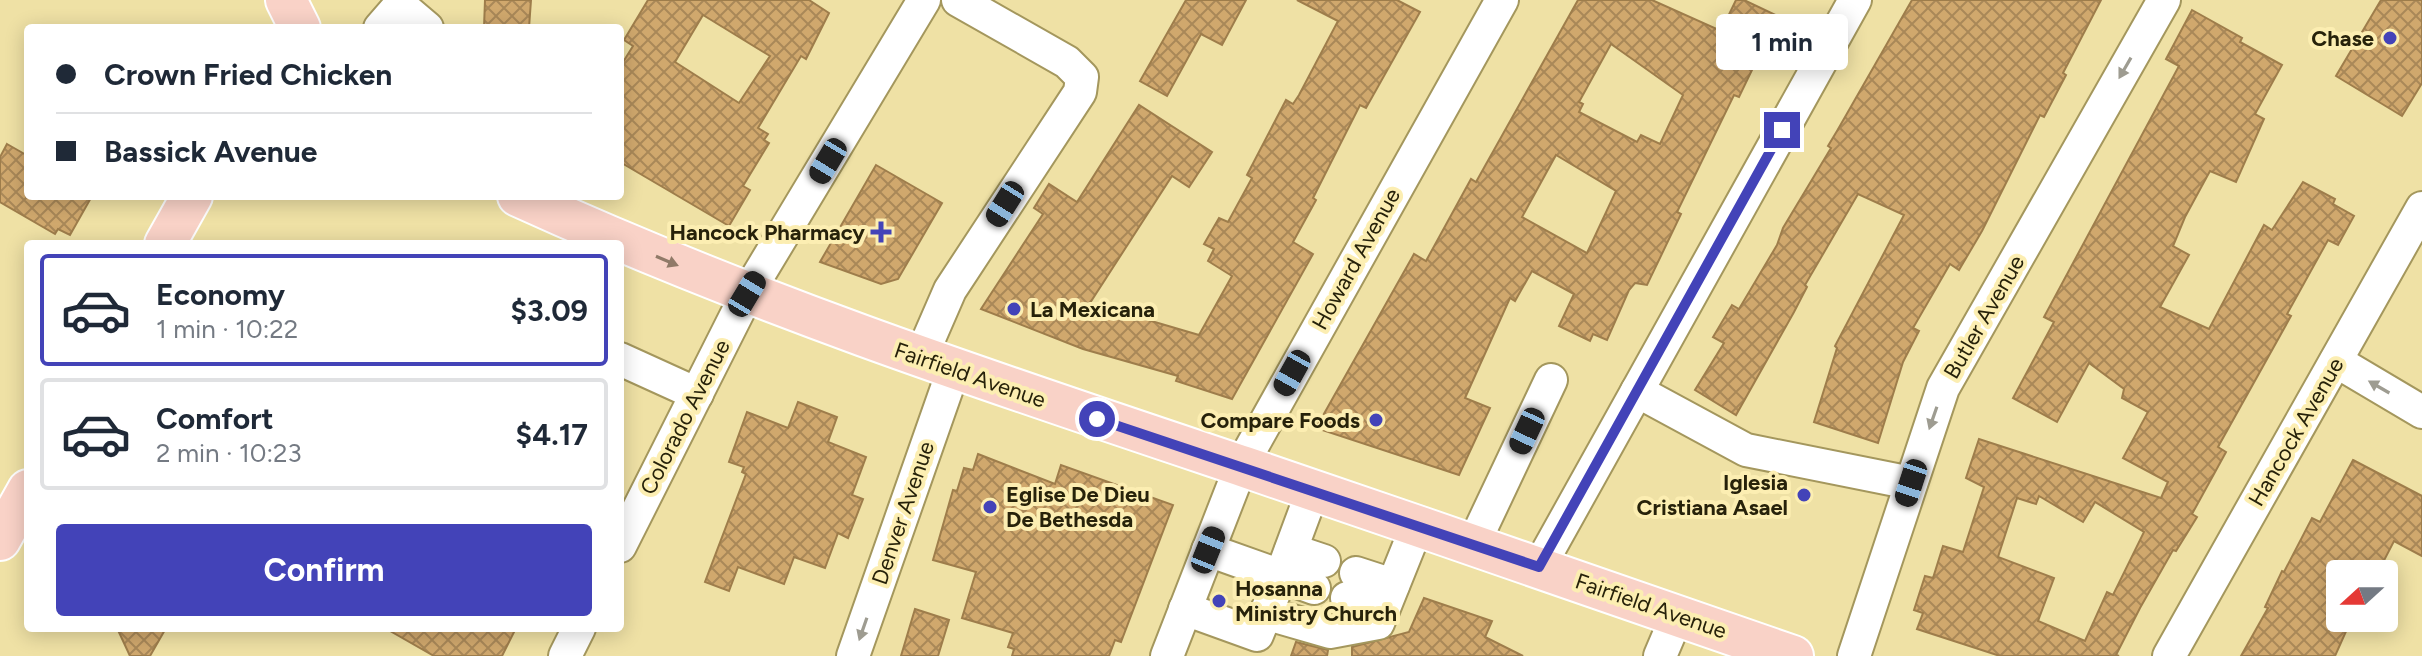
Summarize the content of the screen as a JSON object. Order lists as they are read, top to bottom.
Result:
{
  "streets": {
    "main road": ["Fairfield Avenue"],
    "street": [
      "Howard Avenue",
      "Butler Avenue",
      "Colorado Avenue",
      "Hancock Avenue",
      "Denver Avenue"
    ]
  },
  "crossings": [
    ["Howard Avenue", "Fairfield Avenue"],
    ["Fairfield Avenue", "Colorado Avenue"],
    ["Fairfield Avenue", "Denver Avenue"]
  ],
  "one_way": ["Denver Avenue"],
  "places": {
    "other": [
      "Chase",
      "La Mexicana",
      "Compare Foods",
      "Iglesia Cristiana Asael",
      "Eglise De Dieu De Bethesda",
      "Hosanna Ministry Church"
    ],
    "health": ["Hancock Pharmacy"]
  },
  "north": "left",
  "page": {
    "bubble": "1 min",
    "banner": ["Crown Fried Chicken", "Bassick Avenue"],
    "list": [
      {
        "name": "Economy",
        "note": "1 min · 10:22",
        "value": "$3.09"
      },
      {
        "name": "Comfort",
        "note": "2 min · 10:23",
        "value": "$4.17"
      }
    ],
    "buttons": "Confirm"
  }
}
